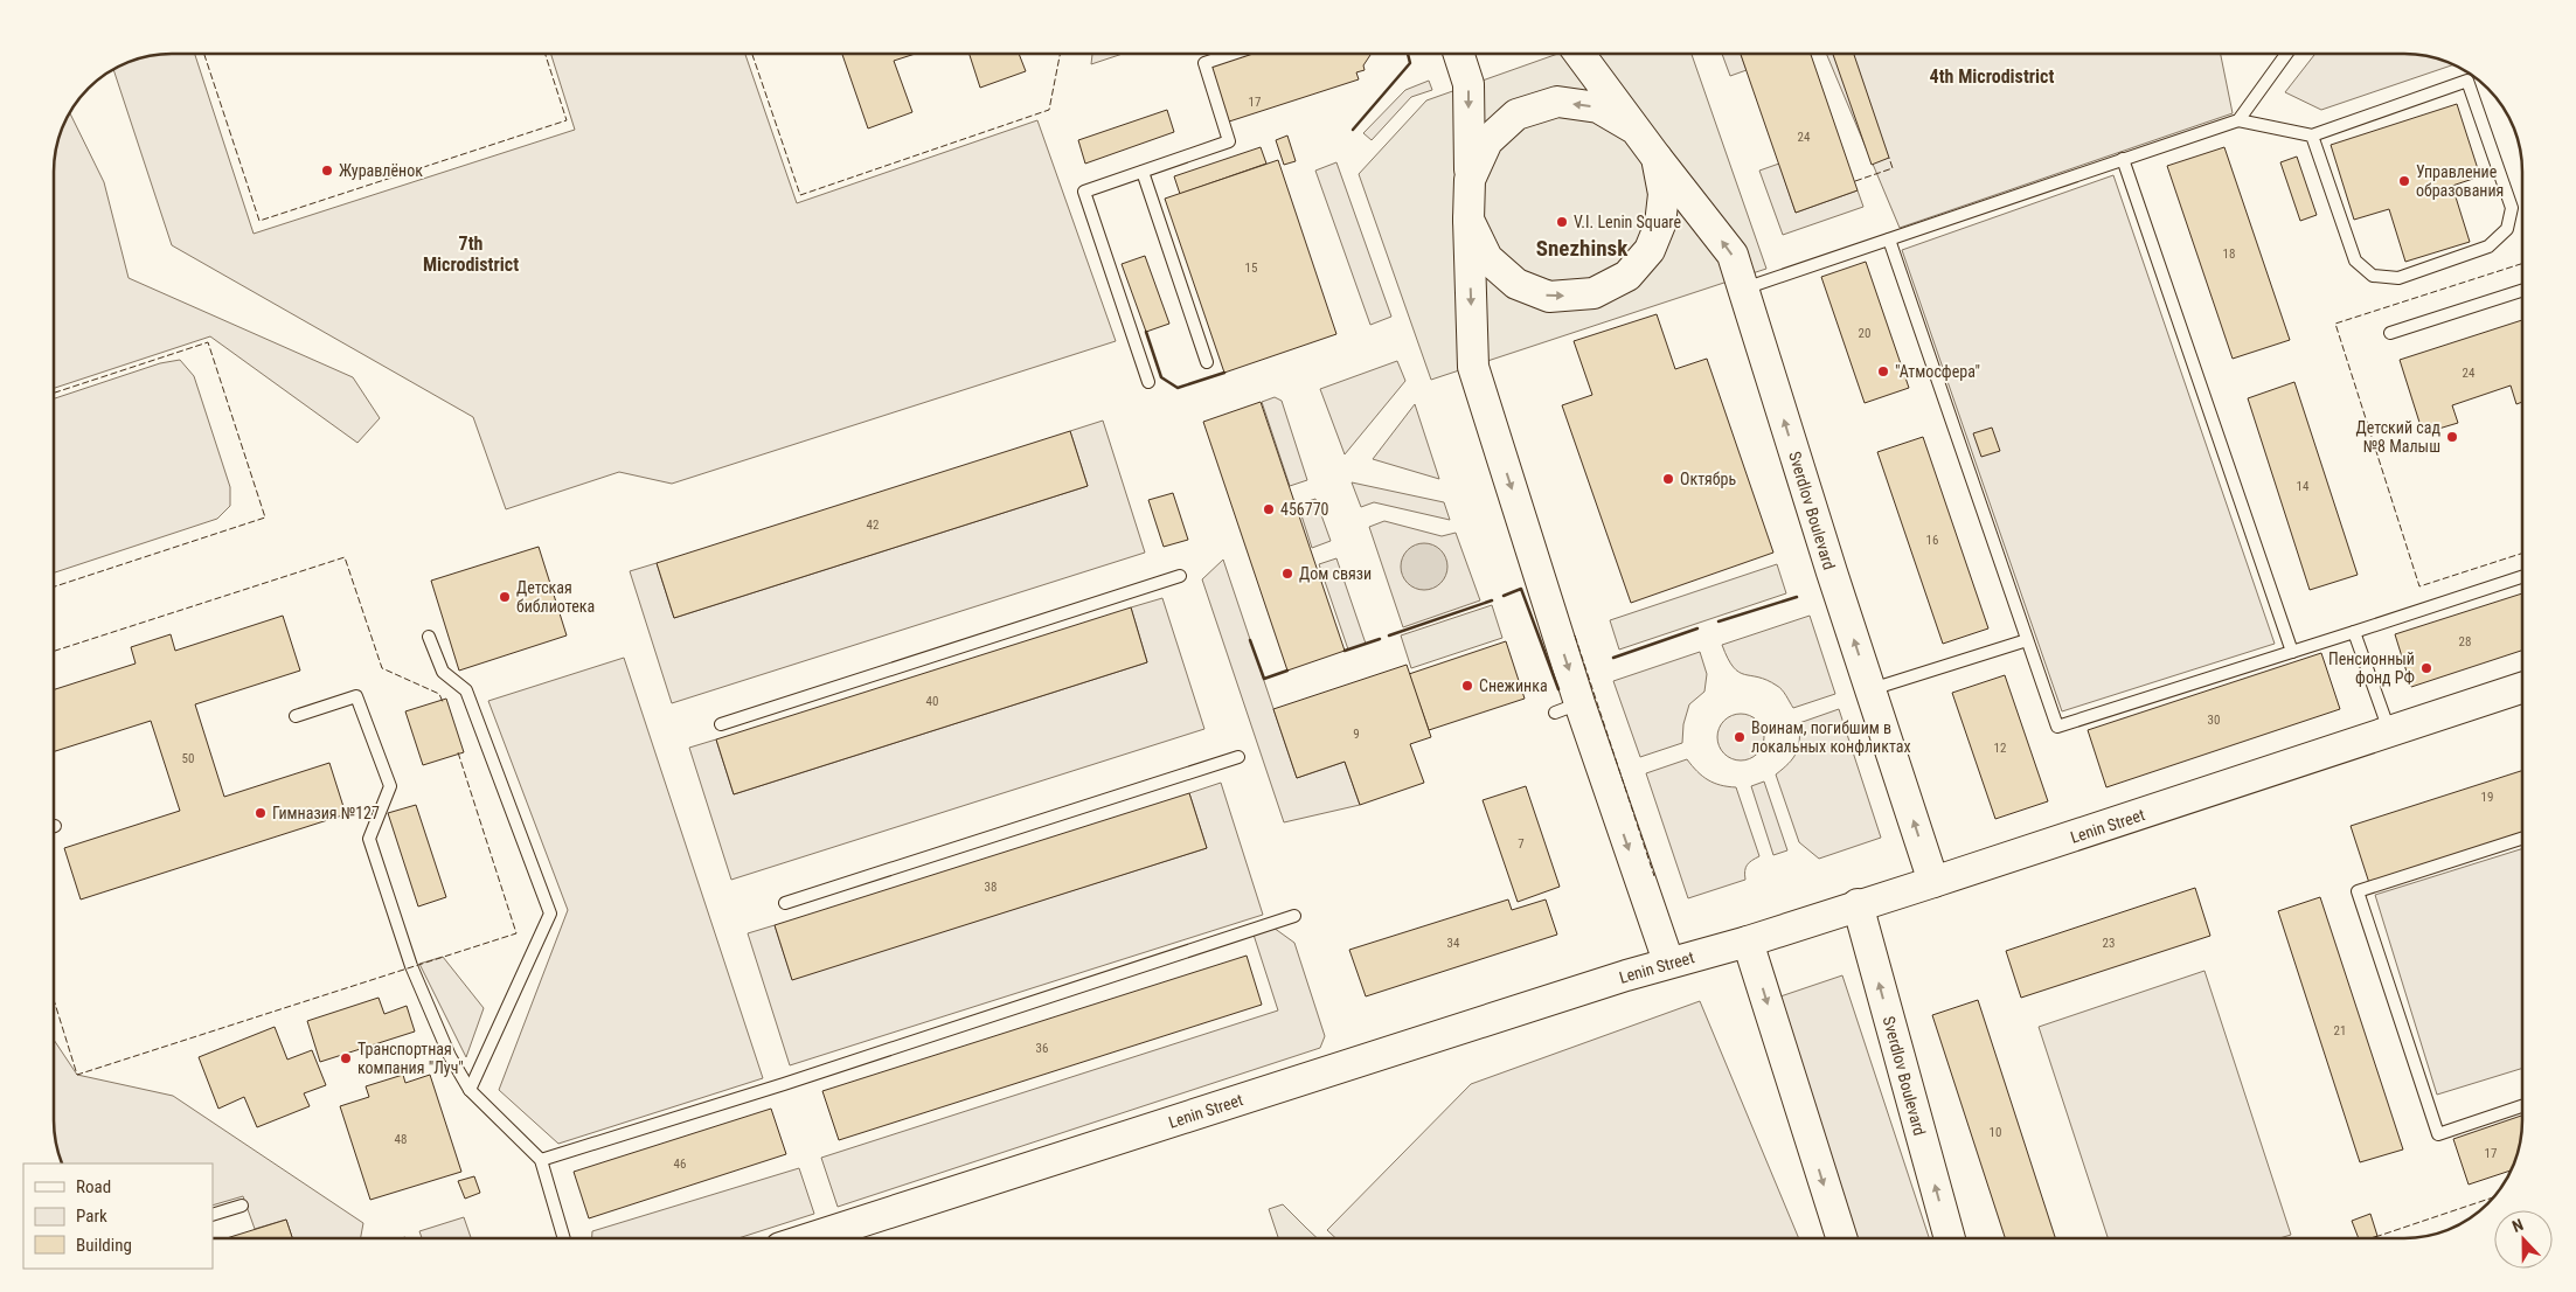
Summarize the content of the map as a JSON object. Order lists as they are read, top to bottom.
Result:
{
  "streets": {
    "street": ["Sverdlov Boulevard", "Lenin Street"]
  },
  "crossings": [
    ["Sverdlov Boulevard", "Lenin Street"]
  ],
  "districts": ["4th Microdistrict", "7th Microdistrict", "Snezhinsk"],
  "places": [
    "Журавлёнок",
    "Управление образования",
    "V.I. Lenin Square",
    "\"Атмосфера\"",
    "Детский сад №8 Малыш",
    "Октябрь",
    "456770",
    "Дом связи",
    "Детская библиотека",
    "Пенсионный фонд РФ",
    "Снежинка",
    "Воинам, погибшим в локальных конфликтах",
    "Гимназия №127",
    "Транспортная компания \"Луч\""
  ],
  "house_numbers": [
    "17",
    "24",
    "18",
    "15",
    "20",
    "24",
    "14",
    "42",
    "16",
    "28",
    "40",
    "30",
    "9",
    "12",
    "50",
    "19",
    "7",
    "38",
    "34",
    "23",
    "21",
    "36",
    "10",
    "48",
    "17",
    "46"
  ],
  "legend": ["Road", "Park", "Building"],
  "north": "top"
}
